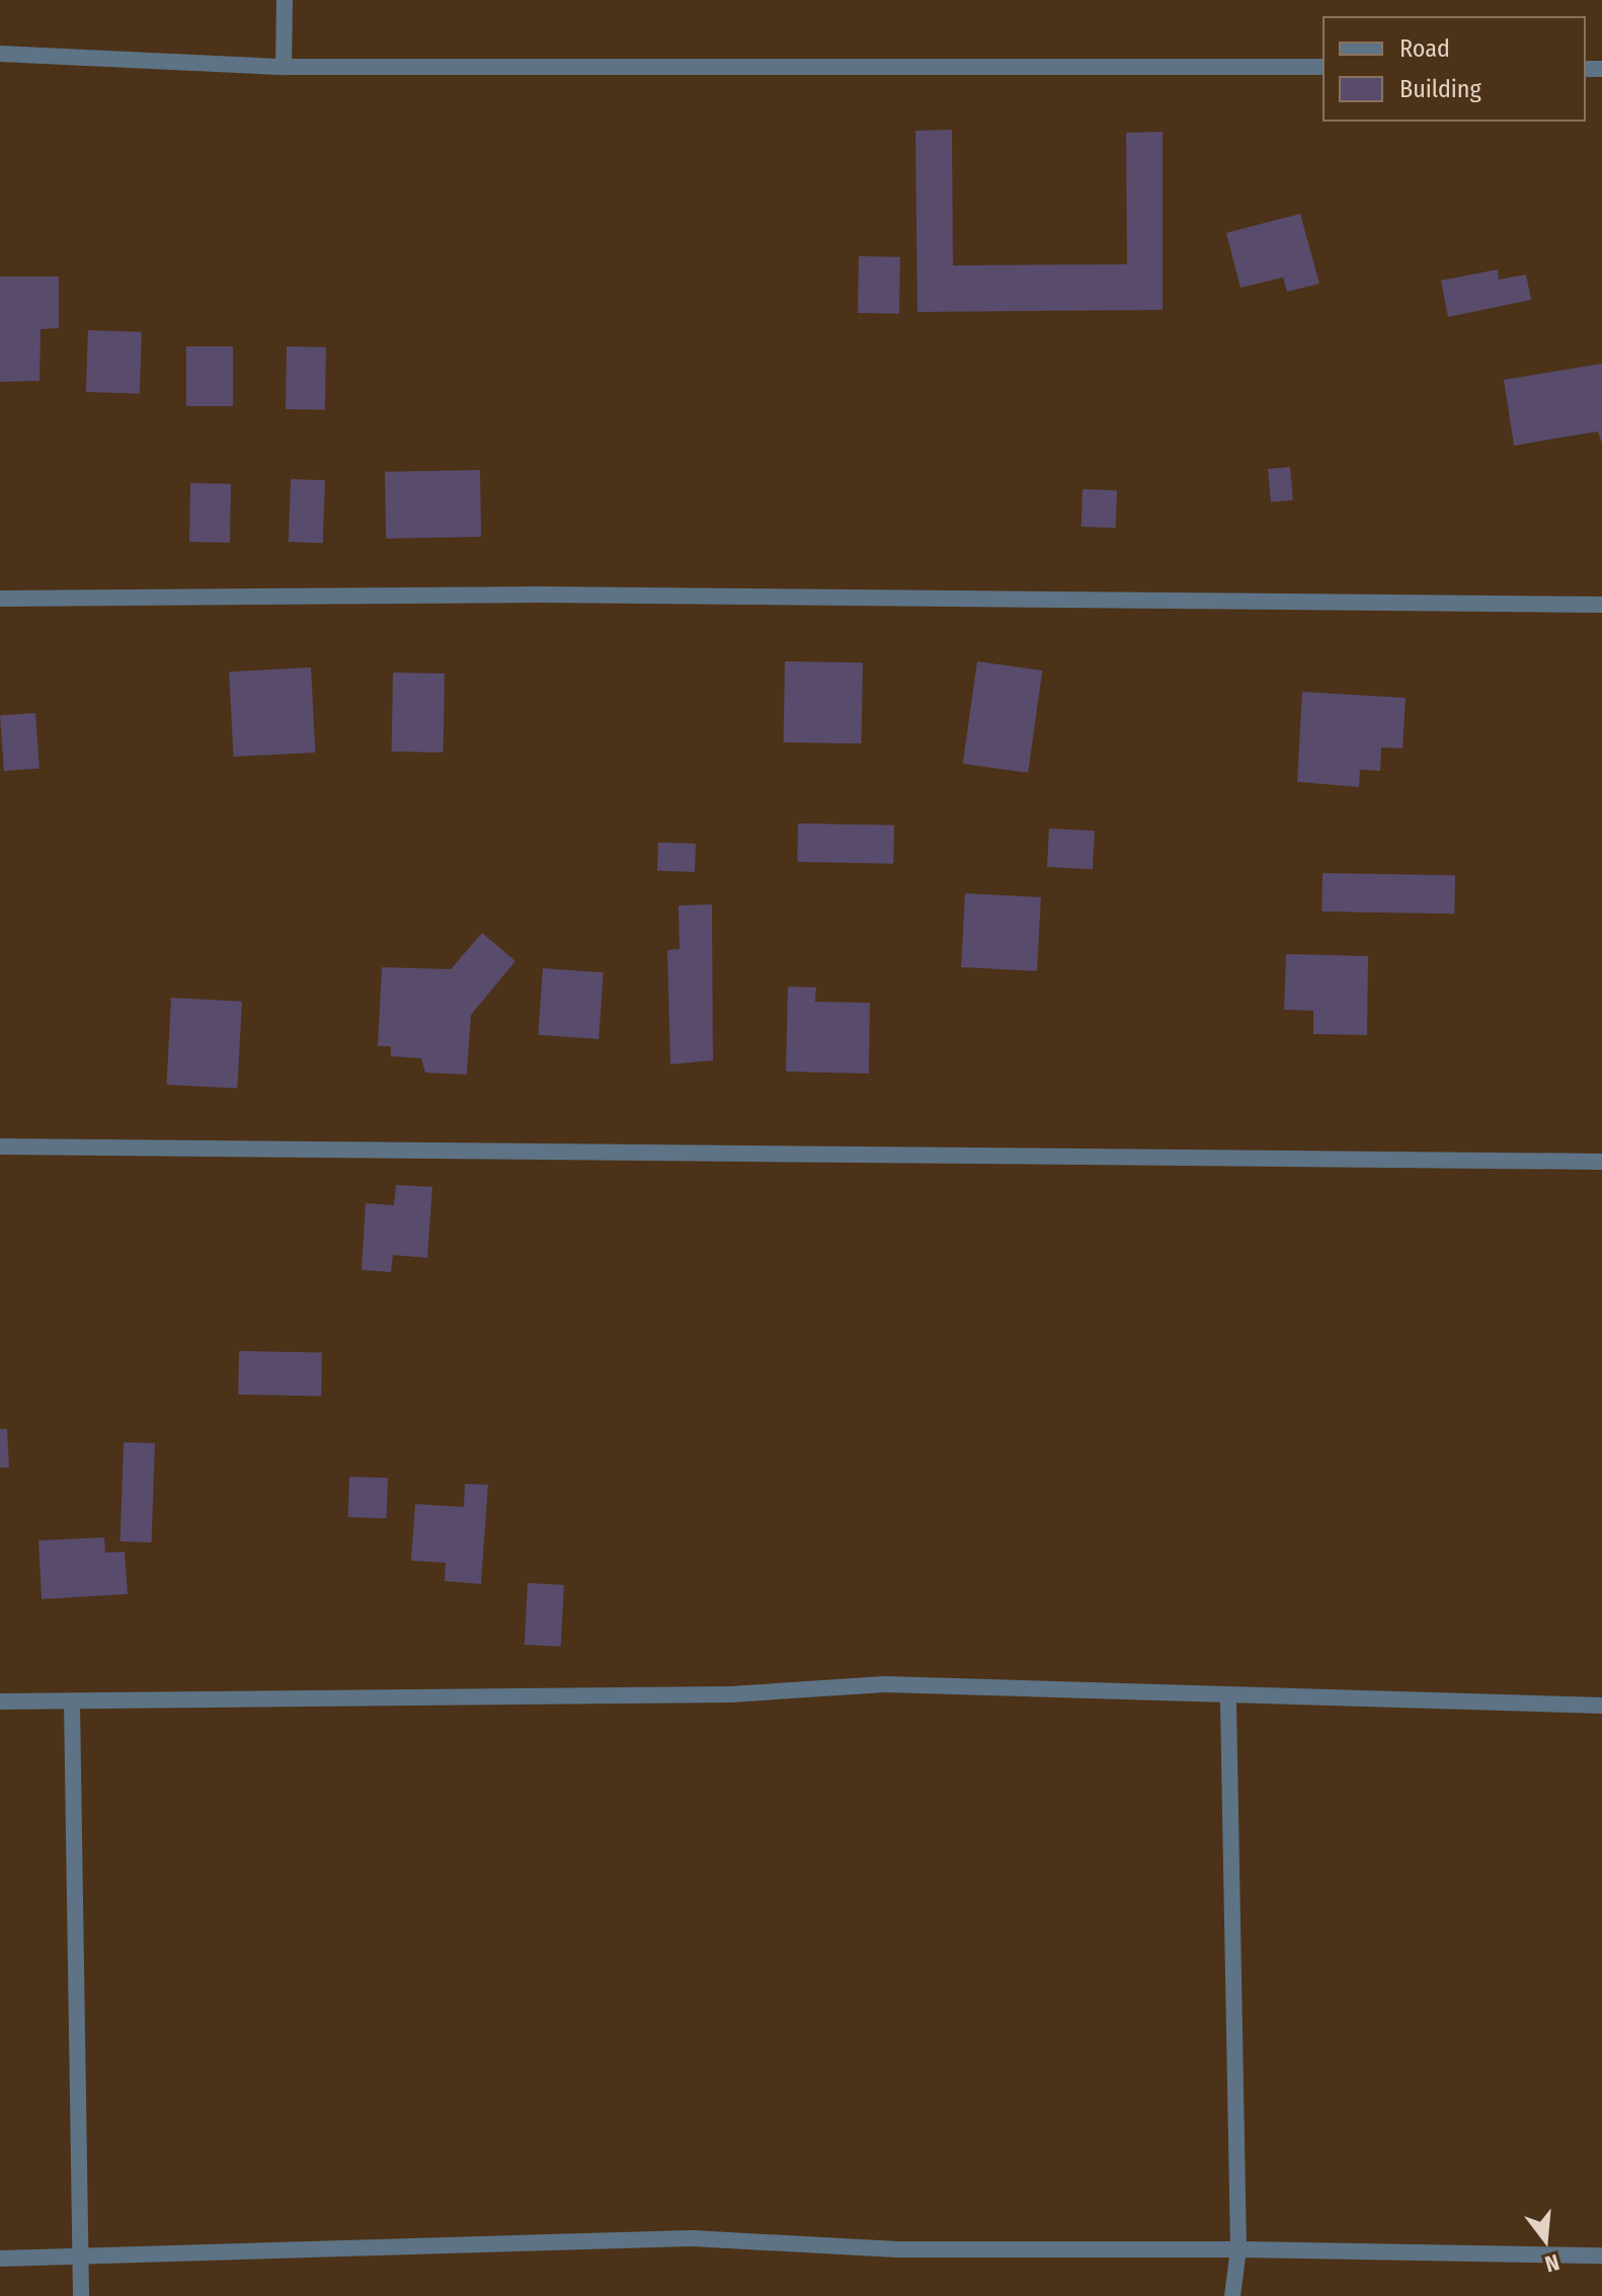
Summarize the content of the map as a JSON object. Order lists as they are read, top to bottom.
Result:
{
  "legend": ["Road", "Building"],
  "north": "bottom"
}
